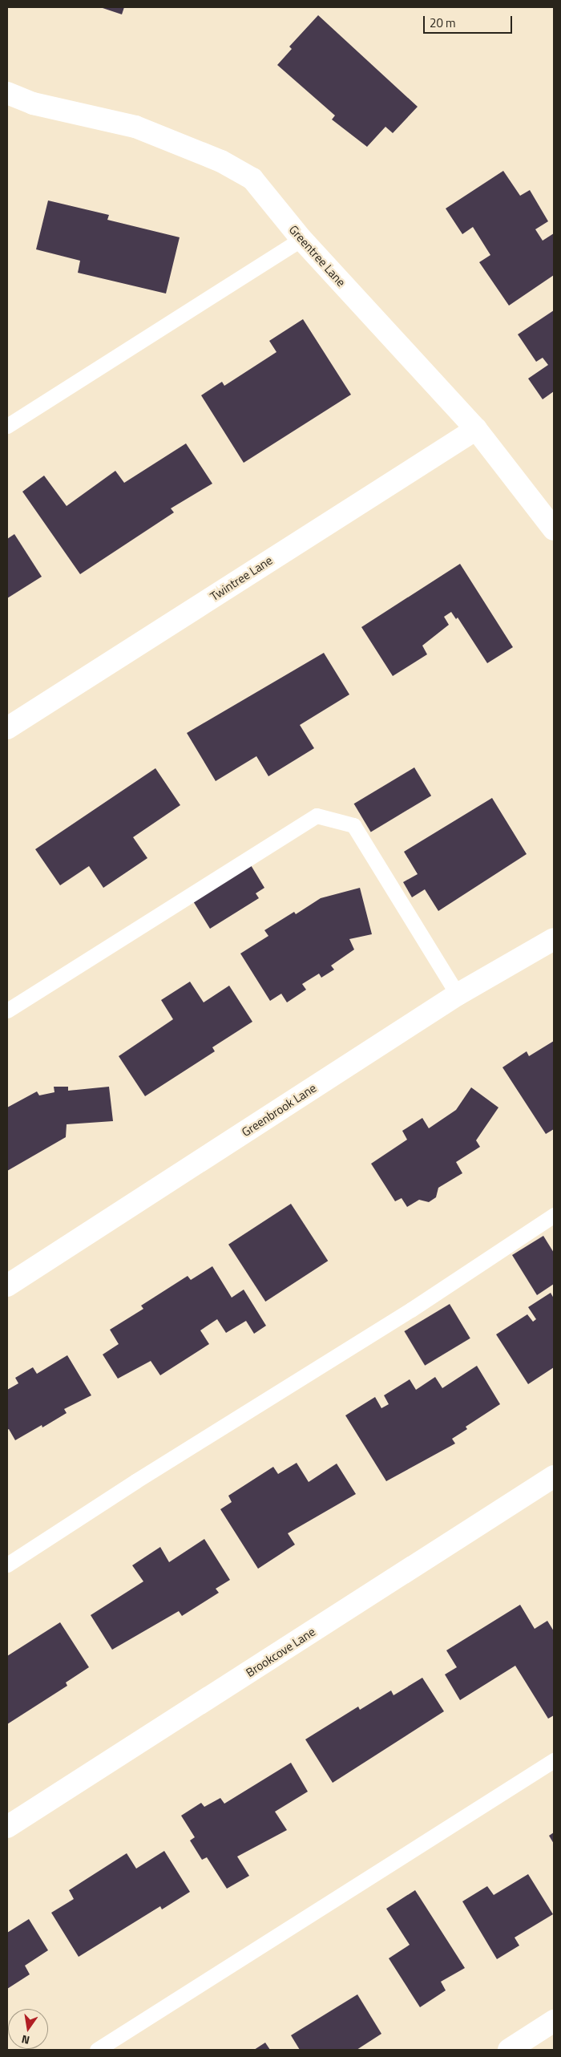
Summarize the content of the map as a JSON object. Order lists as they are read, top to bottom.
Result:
{
  "streets": {
    "street": [
      "Greentree Lane",
      "Twintree Lane",
      "Greenbrook Lane",
      "Brookcove Lane"
    ]
  },
  "crossings": [
    ["Greentree Lane", "Twintree Lane"]
  ],
  "scale_bar": "20 m",
  "north": "bottom"
}
